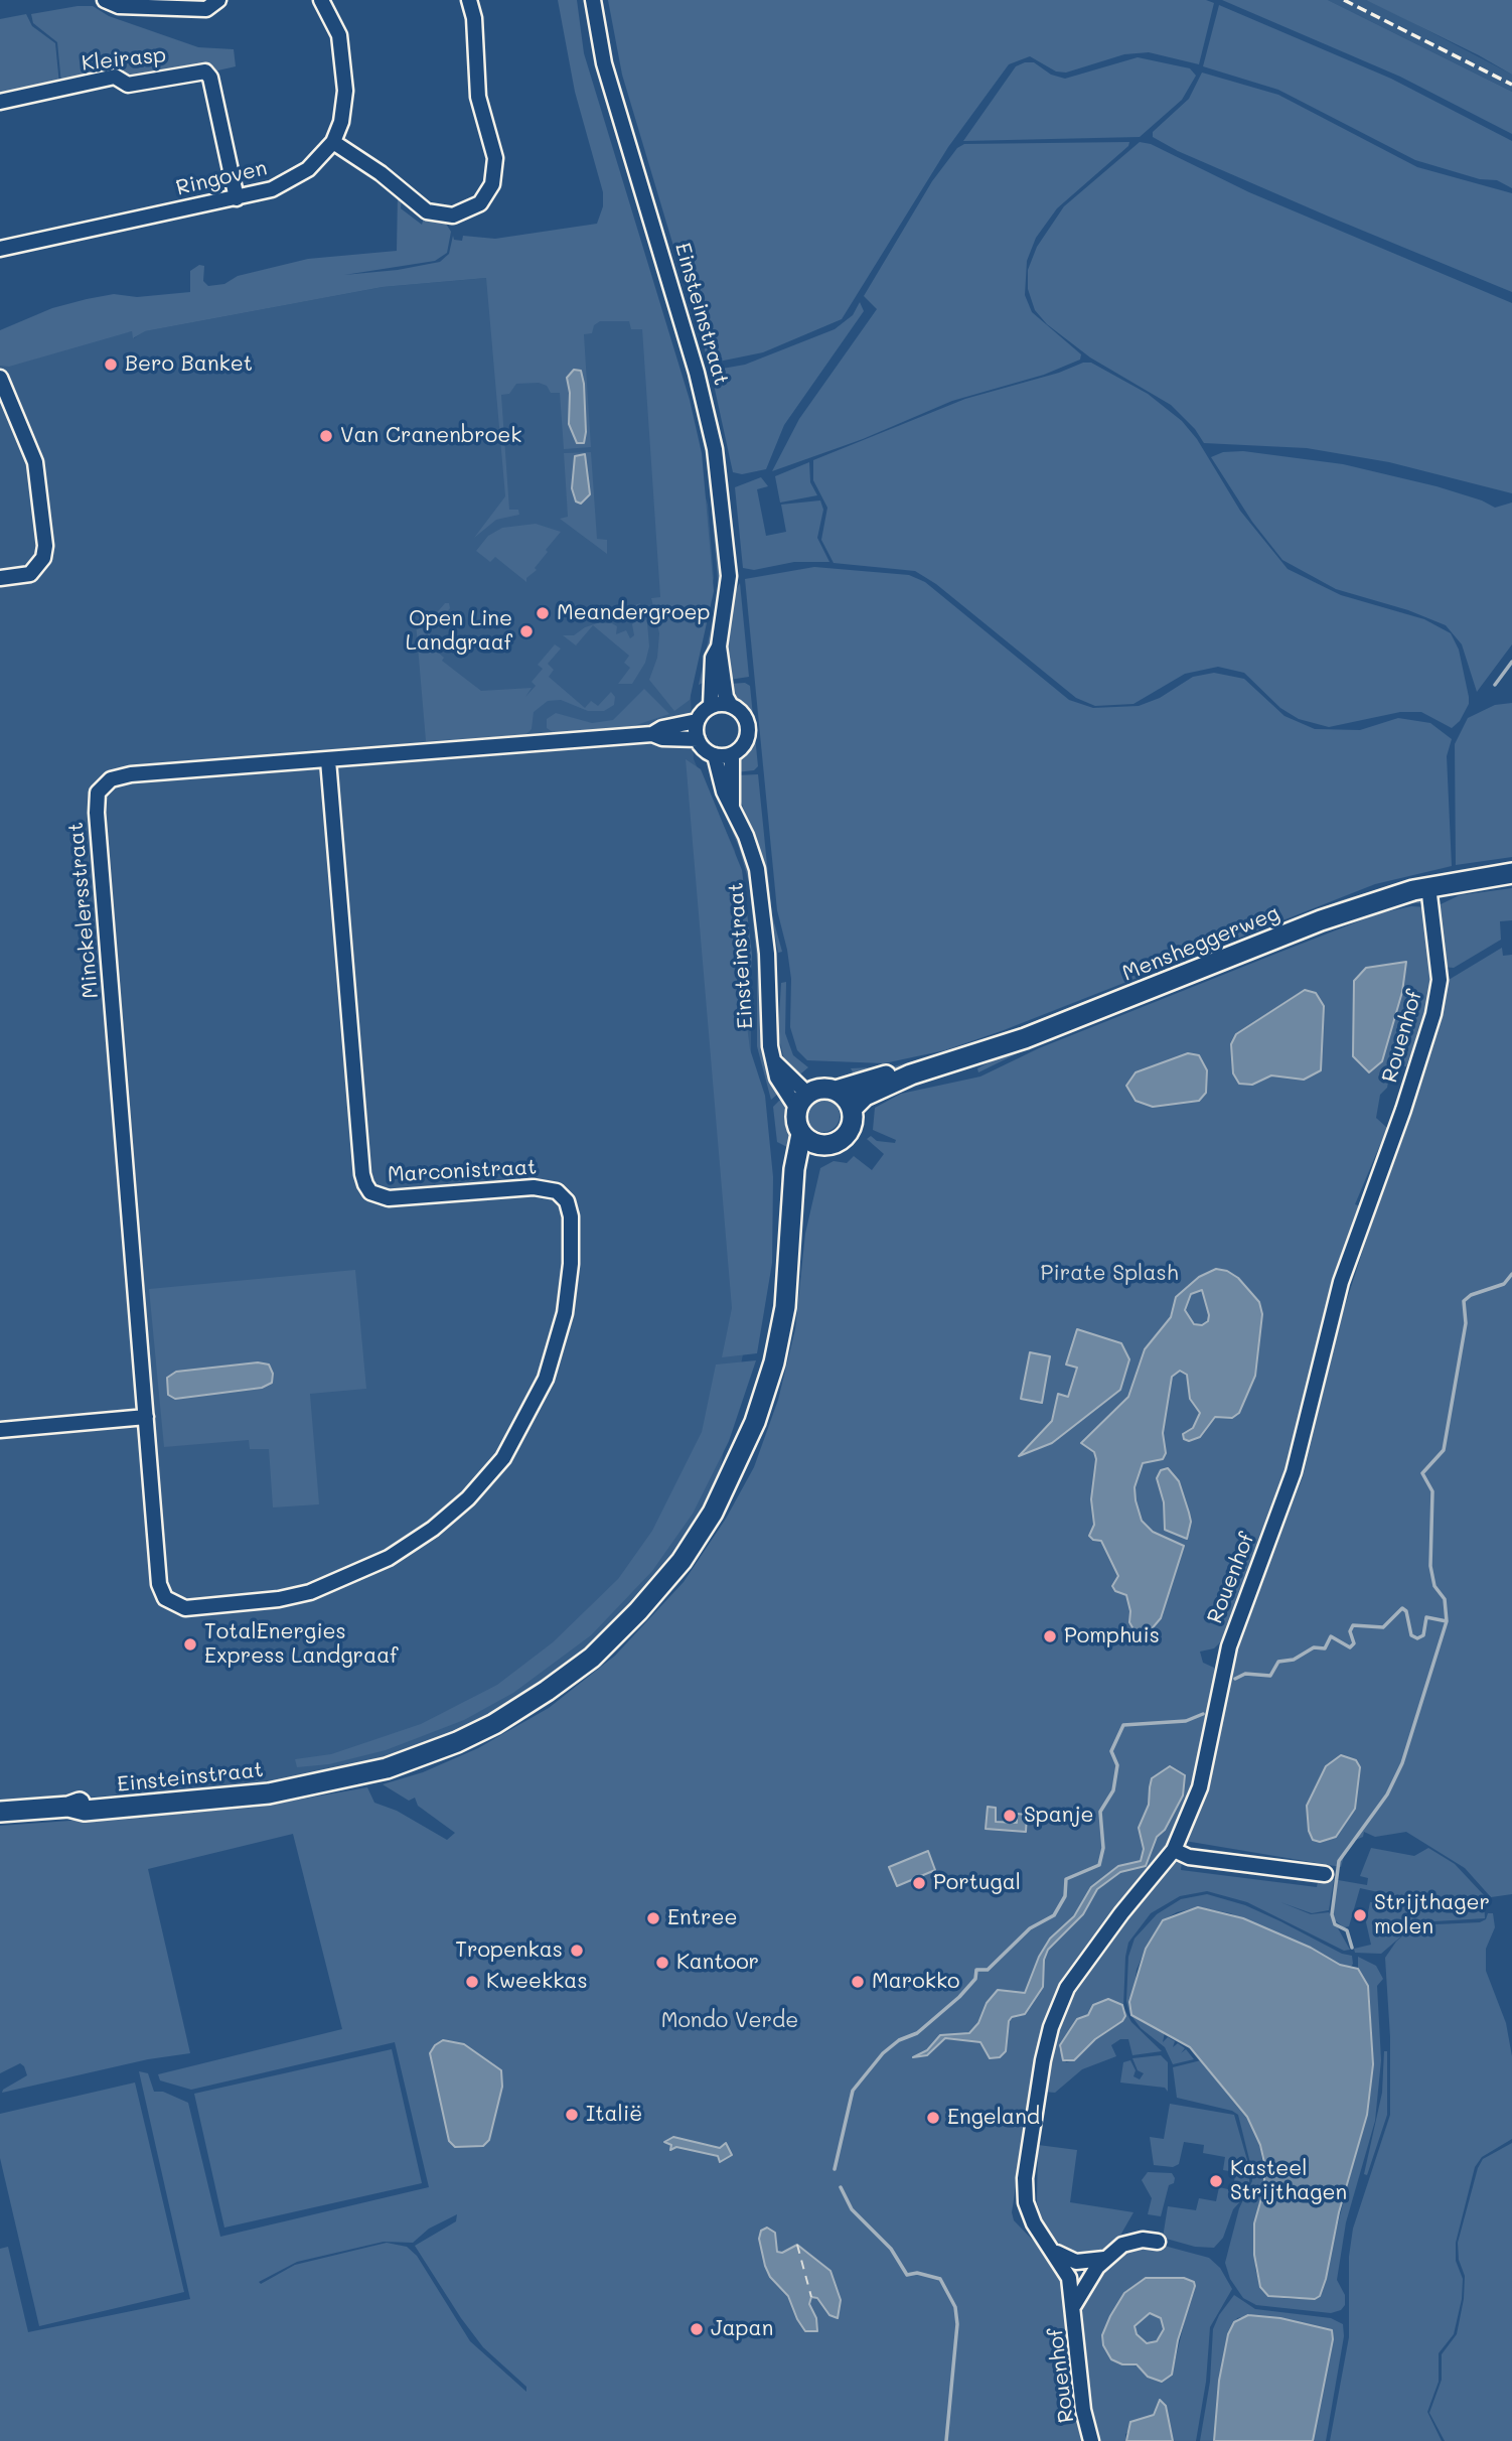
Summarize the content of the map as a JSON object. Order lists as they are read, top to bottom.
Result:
{
  "streets": {
    "main road": ["Einsteinstraat", "Mensheggerweg"],
    "street": [
      "Kleirasp",
      "Ringoven",
      "Minckelersstraat",
      "Rouenhof",
      "Marconistraat"
    ]
  },
  "crossings": [
    ["Kleirasp", "Ringoven"],
    ["Einsteinstraat", "Minckelersstraat"],
    ["Einsteinstraat", "Mensheggerweg"],
    ["Minckelersstraat", "Marconistraat"],
    ["Mensheggerweg", "Rouenhof"]
  ],
  "parks": ["Pirate Splash", "Mondo Verde"],
  "places": [
    "Bero Banket",
    "Van Cranenbroek",
    "Meandergroep",
    "Open Line Landgraaf",
    "Pomphuis",
    "TotalEnergies Express Landgraaf",
    "Spanje",
    "Portugal",
    "Strijthager molen",
    "Entree",
    "Tropenkas",
    "Kantoor",
    "Kweekkas",
    "Marokko",
    "Italië",
    "Engeland",
    "Kasteel Strijthagen",
    "Japan"
  ]
}
